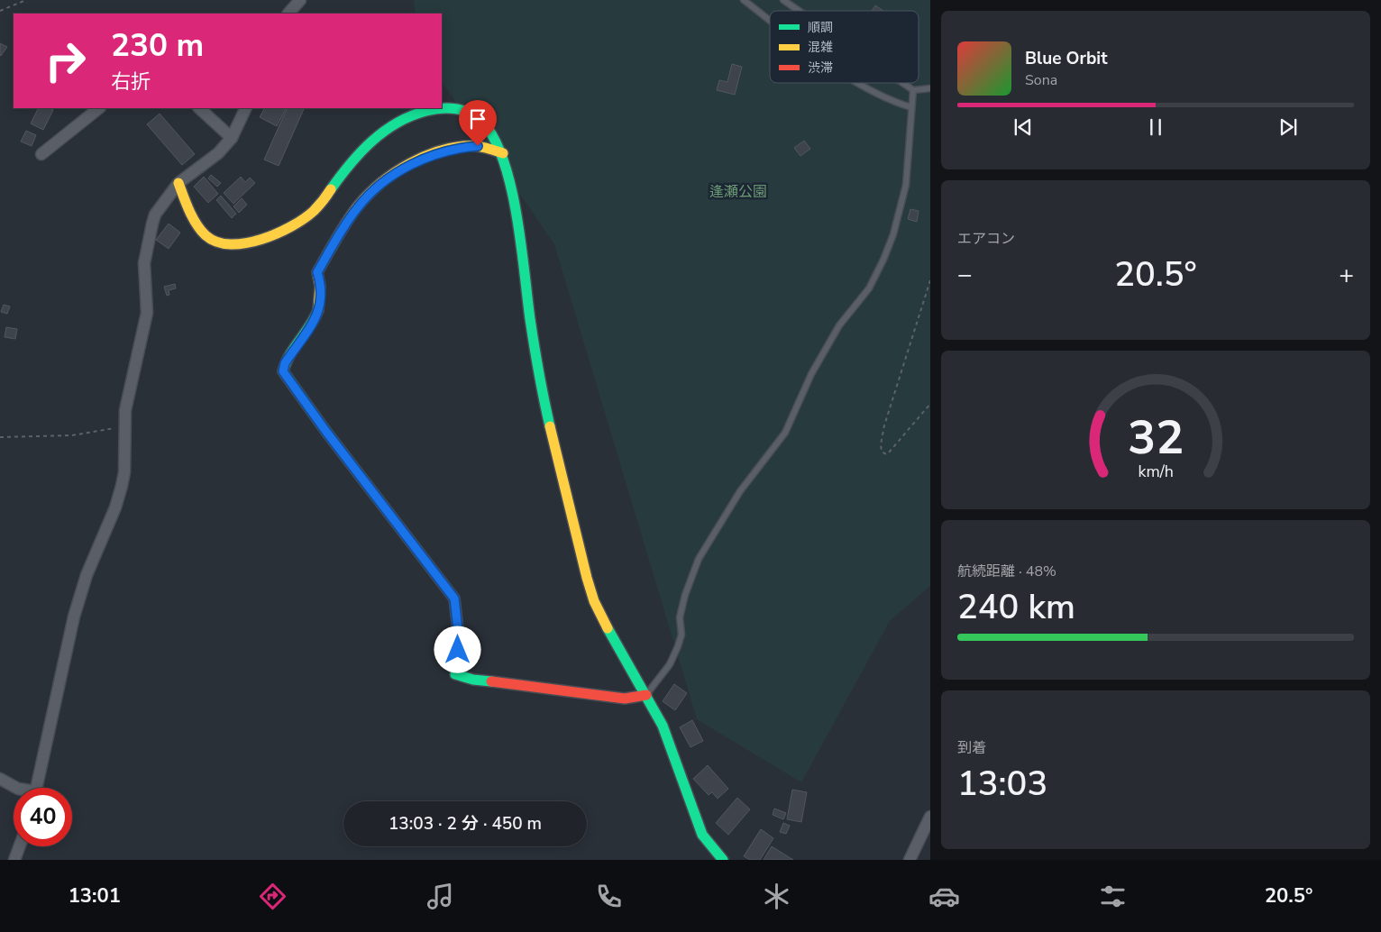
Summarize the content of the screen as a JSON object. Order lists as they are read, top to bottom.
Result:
{
  "parks": ["逢瀬公園"],
  "legend": ["順調", "混雑", "渋滞"],
  "page": {
    "turn": ["230 m", "右折"],
    "song": ["Blue Orbit", "Sona"],
    "tile": [
      "エアコン",
      ["航続距離 · 48%", "240 km"],
      ["到着", "13:03"]
    ],
    "heat": ["−", "20.5°", "+"],
    "limit": "40",
    "trip": "13:03 · 2 分 · 450 m",
    "tabs": ["13:01", "20.5°"],
    "gauge": ["32", "km/h"]
  }
}
